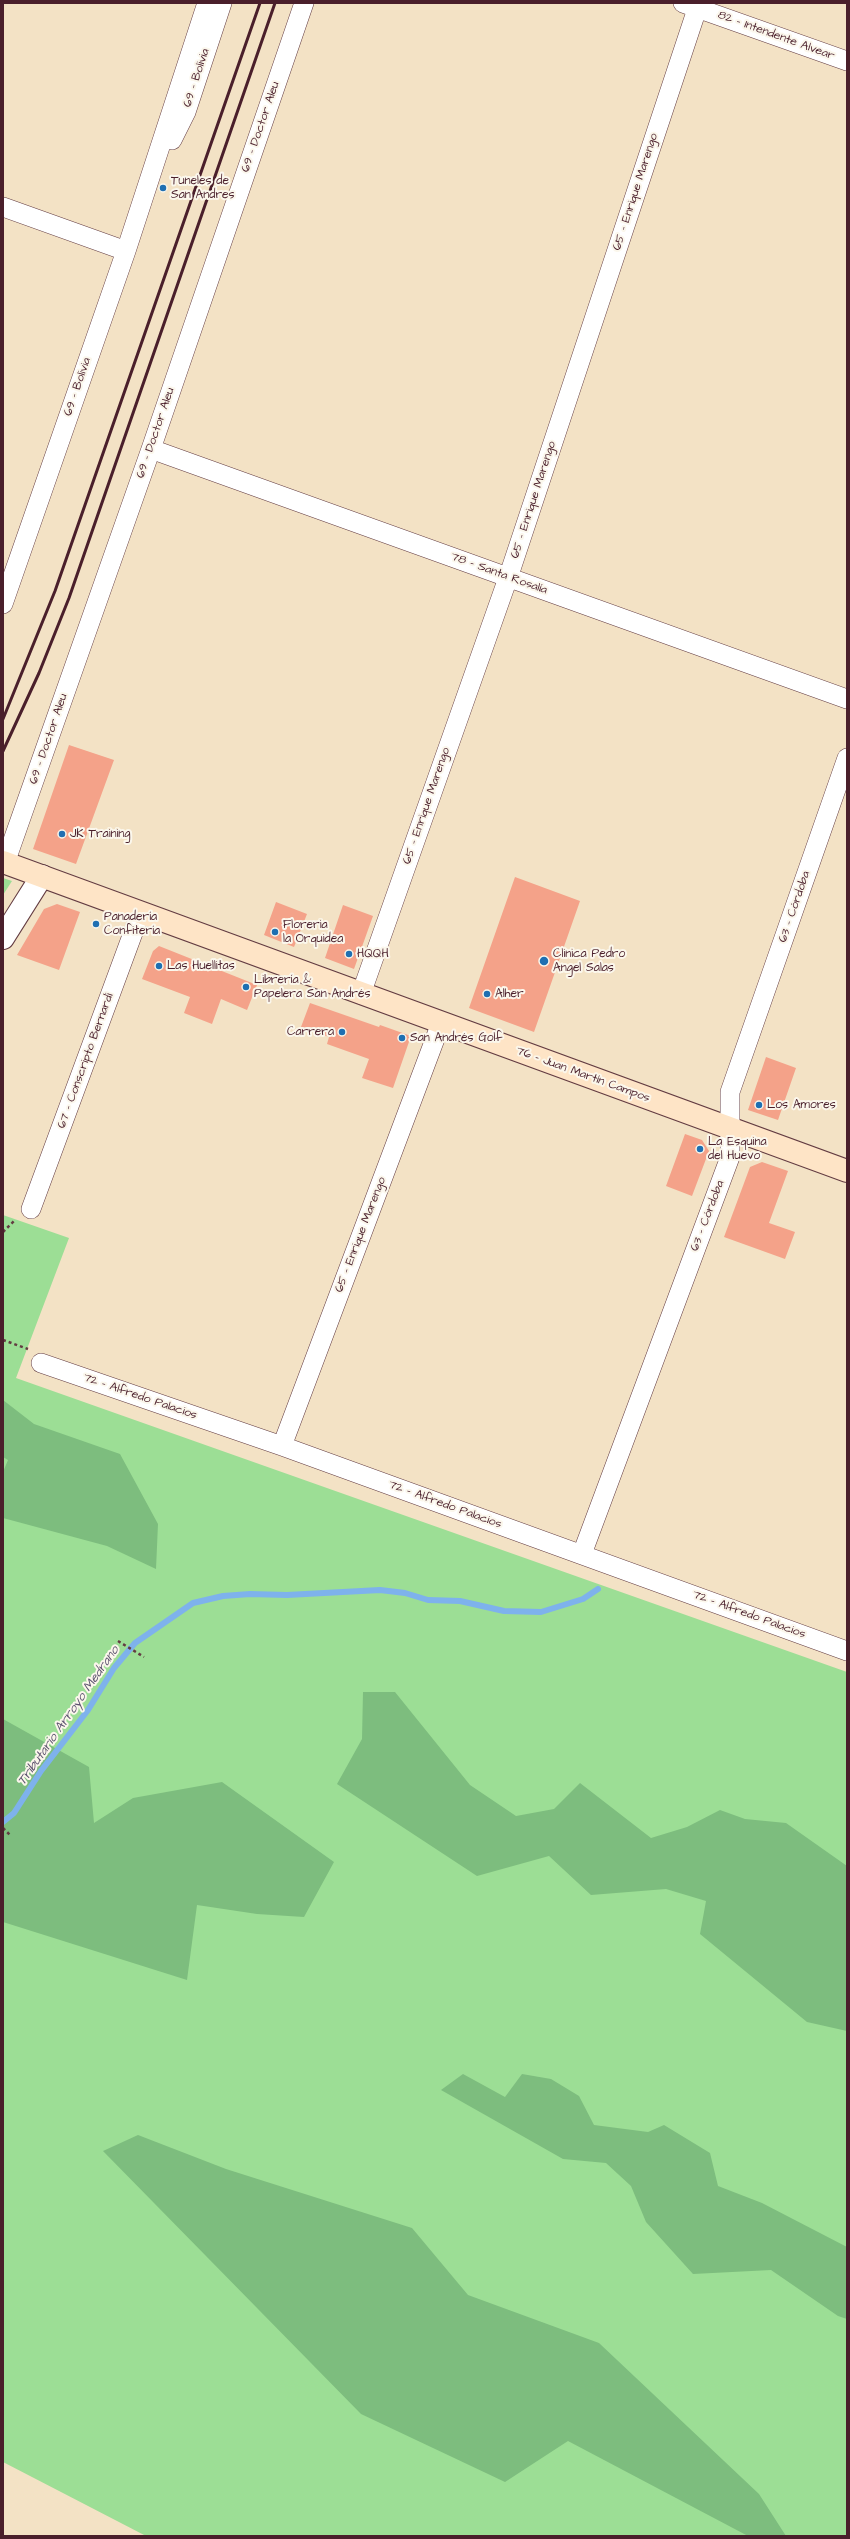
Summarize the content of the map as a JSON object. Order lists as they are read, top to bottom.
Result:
{
  "streets": {
    "main road": ["76 - Juan Martín Campos"],
    "street": [
      "82 - Intendente Alvear",
      "69 - Bolivia",
      "69 - Doctor Aleu",
      "65 - Enrique Marengo",
      "78 - Santa Rosalía",
      "63 - Córdoba",
      "67 - Conscripto Bernardi",
      "72 - Alfredo Palacios"
    ]
  },
  "crossings": [
    ["82 - Intendente Alvear", "65 - Enrique Marengo"],
    ["69 - Doctor Aleu", "78 - Santa Rosalía"],
    ["69 - Doctor Aleu", "76 - Juan Martín Campos"],
    ["65 - Enrique Marengo", "78 - Santa Rosalía"],
    ["65 - Enrique Marengo", "76 - Juan Martín Campos"],
    ["65 - Enrique Marengo", "72 - Alfredo Palacios"],
    ["63 - Córdoba", "76 - Juan Martín Campos"],
    ["63 - Córdoba", "72 - Alfredo Palacios"],
    ["67 - Conscripto Bernardi", "76 - Juan Martín Campos"]
  ],
  "water": ["Tributario Arroyo Medrano"],
  "places": [
    "Tuneles de San Andres",
    "JK Training",
    "Panadería Confitería",
    "Floreria la Orquidea",
    "HQQH",
    "Clinica Pedro Angel Salas",
    "Las Huellitas",
    "Librería & Papelera San Andrés",
    "Alher",
    "Carrera",
    "San Andrés Golf",
    "Los Amores",
    "La Esquina del Huevo"
  ]
}
